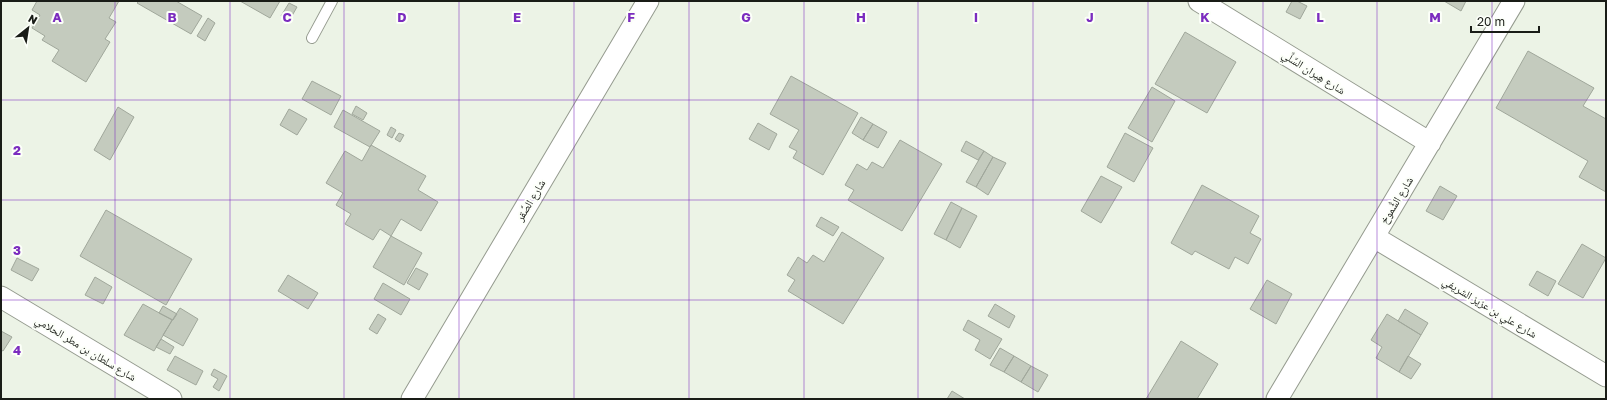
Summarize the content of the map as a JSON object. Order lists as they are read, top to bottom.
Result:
{
  "streets": {
    "street": [
      "شارع هِيران السَّلِّي",
      "شارع الصَّقر",
      "شارع الشُّموخ",
      "شارع علي بن عزيز الشريفي",
      "شارع سلطان بن مطر الحلامي"
    ]
  },
  "crossings": [
    ["شارع هِيران السَّلِّي", "شارع الشُّموخ"],
    ["شارع الشُّموخ", "شارع علي بن عزيز الشريفي"]
  ],
  "scale_bar": "20 m",
  "north": "top right",
  "grid": {
    "columns": [
      "A",
      "B",
      "C",
      "D",
      "E",
      "F",
      "G",
      "H",
      "I",
      "J",
      "K",
      "L",
      "M"
    ],
    "rows": ["2", "3", "4"]
  }
}
